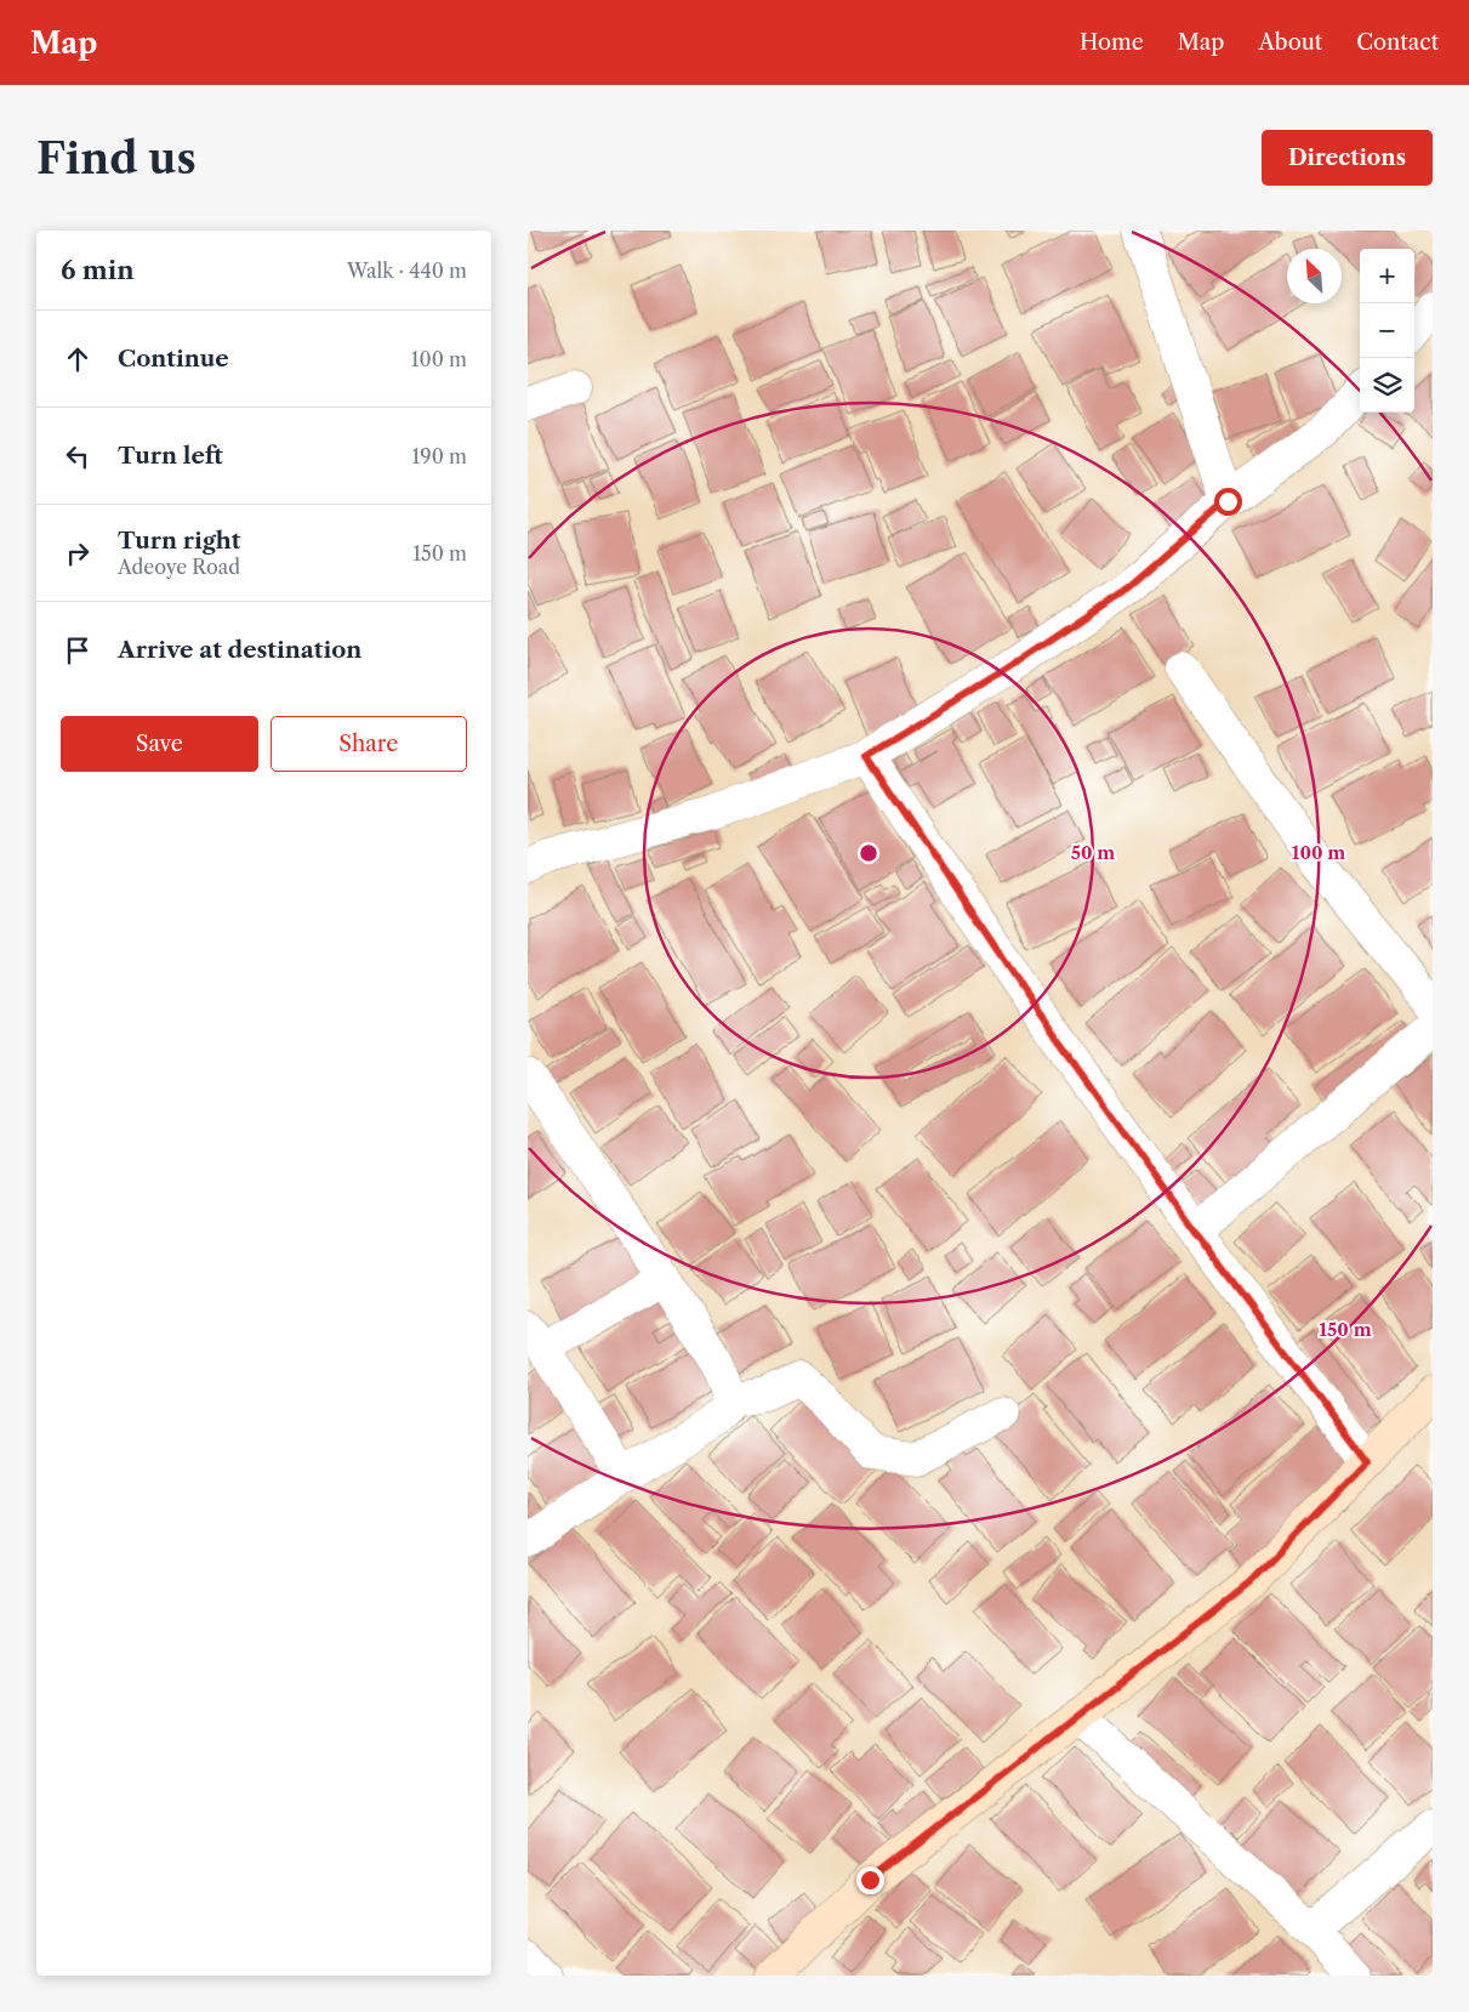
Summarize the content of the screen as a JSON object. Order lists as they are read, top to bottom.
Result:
{
  "north": "top left",
  "page": {
    "header": "Map",
    "nav": [
      "Home",
      "Map",
      "About",
      "Contact"
    ],
    "buttons": [
      "Directions",
      ["Save", "Share"]
    ],
    "title": "Find us",
    "heading": ["6 min", "Walk · 440 m"],
    "map_buttons": ["+", "−"],
    "list": [
      ["Continue", "100 m"],
      ["Turn left", "190 m"],
      ["Turn right", "Adeoye Road", "150 m"],
      "Arrive at destination"
    ]
  },
  "rings": ["50 m", "100 m", "150 m"]
}
